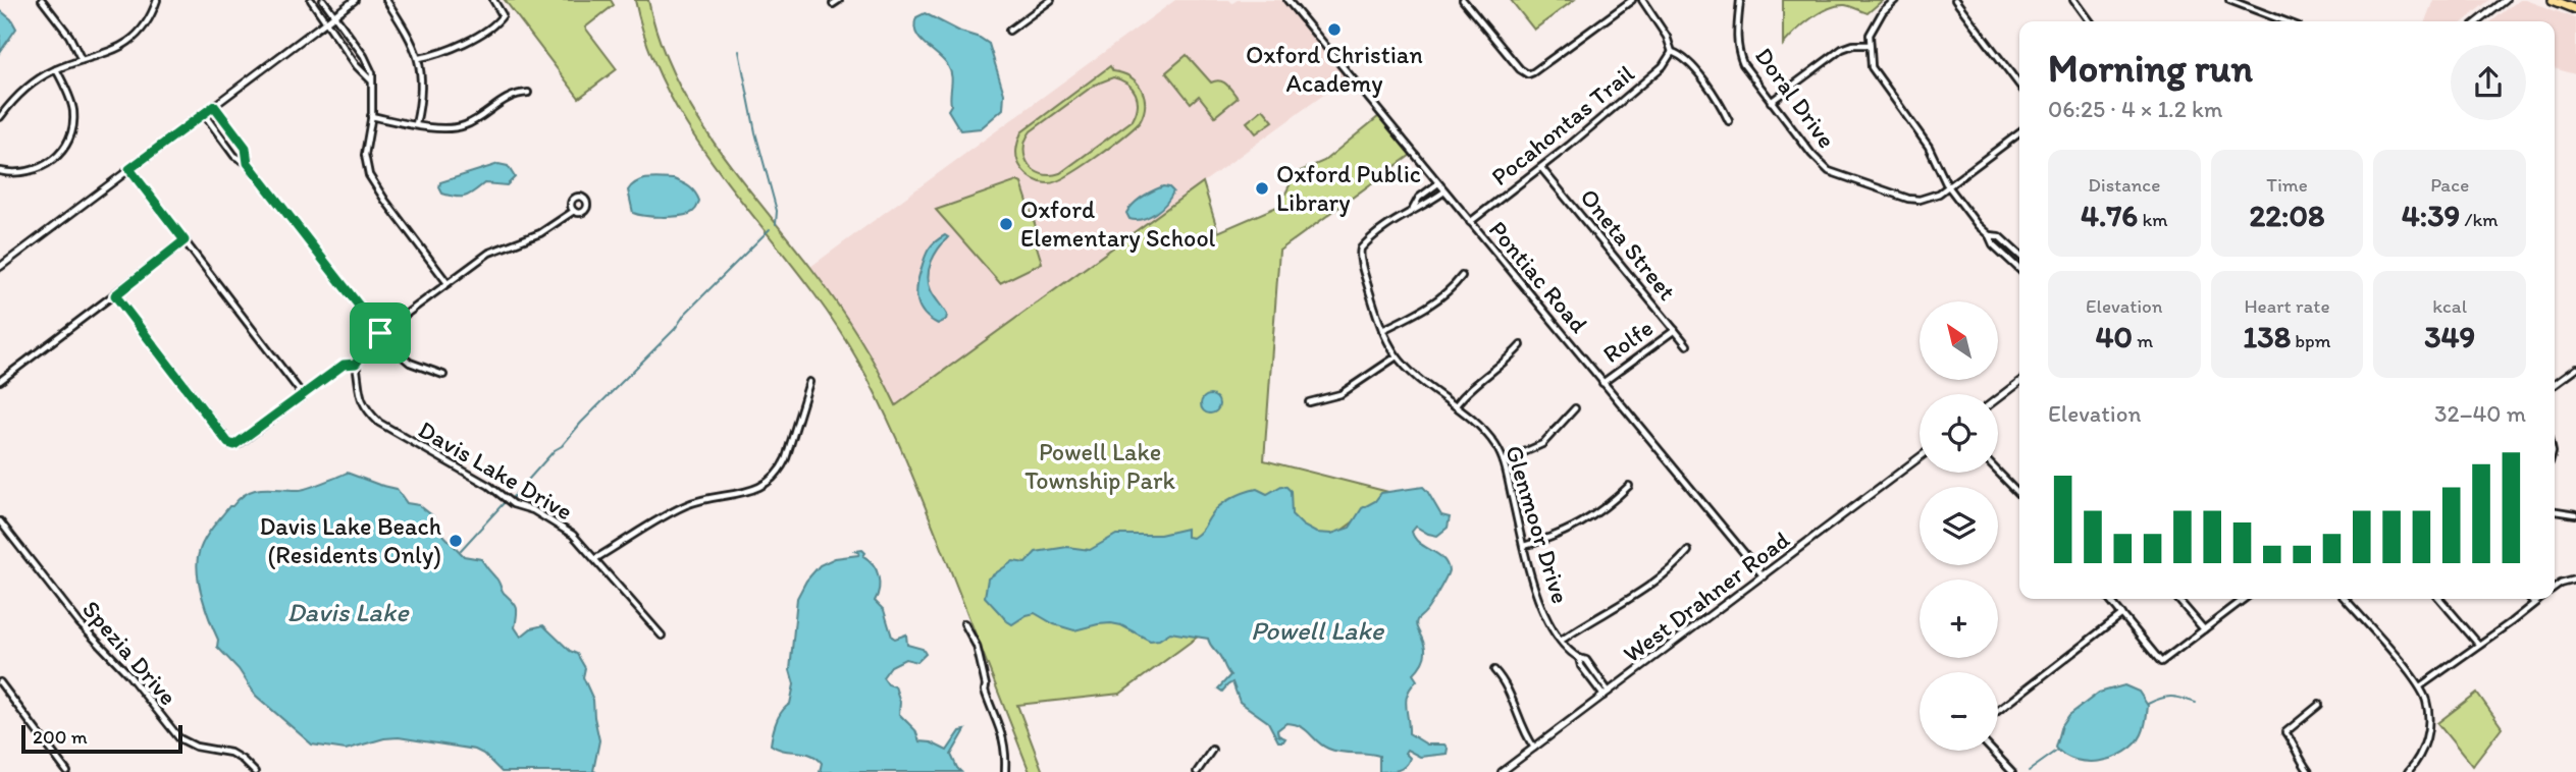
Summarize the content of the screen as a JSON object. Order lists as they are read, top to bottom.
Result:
{
  "streets": {
    "street": [
      "Doral Drive",
      "Pocahontas Trail",
      "Oneta Street",
      "Pontiac Road",
      "Rolfe",
      "Davis Lake Drive",
      "Glenmoor Drive",
      "West Drahner Road",
      "Spezia Drive"
    ]
  },
  "crossings": [
    ["Pocahontas Trail", "Oneta Street"],
    ["Pocahontas Trail", "Pontiac Road"],
    ["Oneta Street", "Rolfe"],
    ["Pontiac Road", "Rolfe"],
    ["Pontiac Road", "Glenmoor Drive"],
    ["Pontiac Road", "West Drahner Road"],
    ["Glenmoor Drive", "West Drahner Road"]
  ],
  "water": ["Davis Lake", "Powell Lake"],
  "parks": ["Powell Lake Township Park"],
  "places": [
    "Oxford Christian Academy",
    "Oxford Public Library",
    "Oxford Elementary School",
    "Davis Lake Beach (Residents Only)"
  ],
  "scale_bar": "200 m",
  "north": "top left",
  "page": {
    "heading": ["Morning run", "06:25 · 4 × 1.2 km"],
    "stats": [
      ["Distance", "4.76 km"],
      ["Time", "22:08"],
      ["Pace", "4:39 /km"],
      ["Elevation", "40 m"],
      ["Heart rate", "138 bpm"],
      ["kcal", "349"]
    ],
    "map_buttons": ["+", "−"],
    "chart": ["Elevation", "32–40 m"],
    "scale": "200 m"
  }
}
